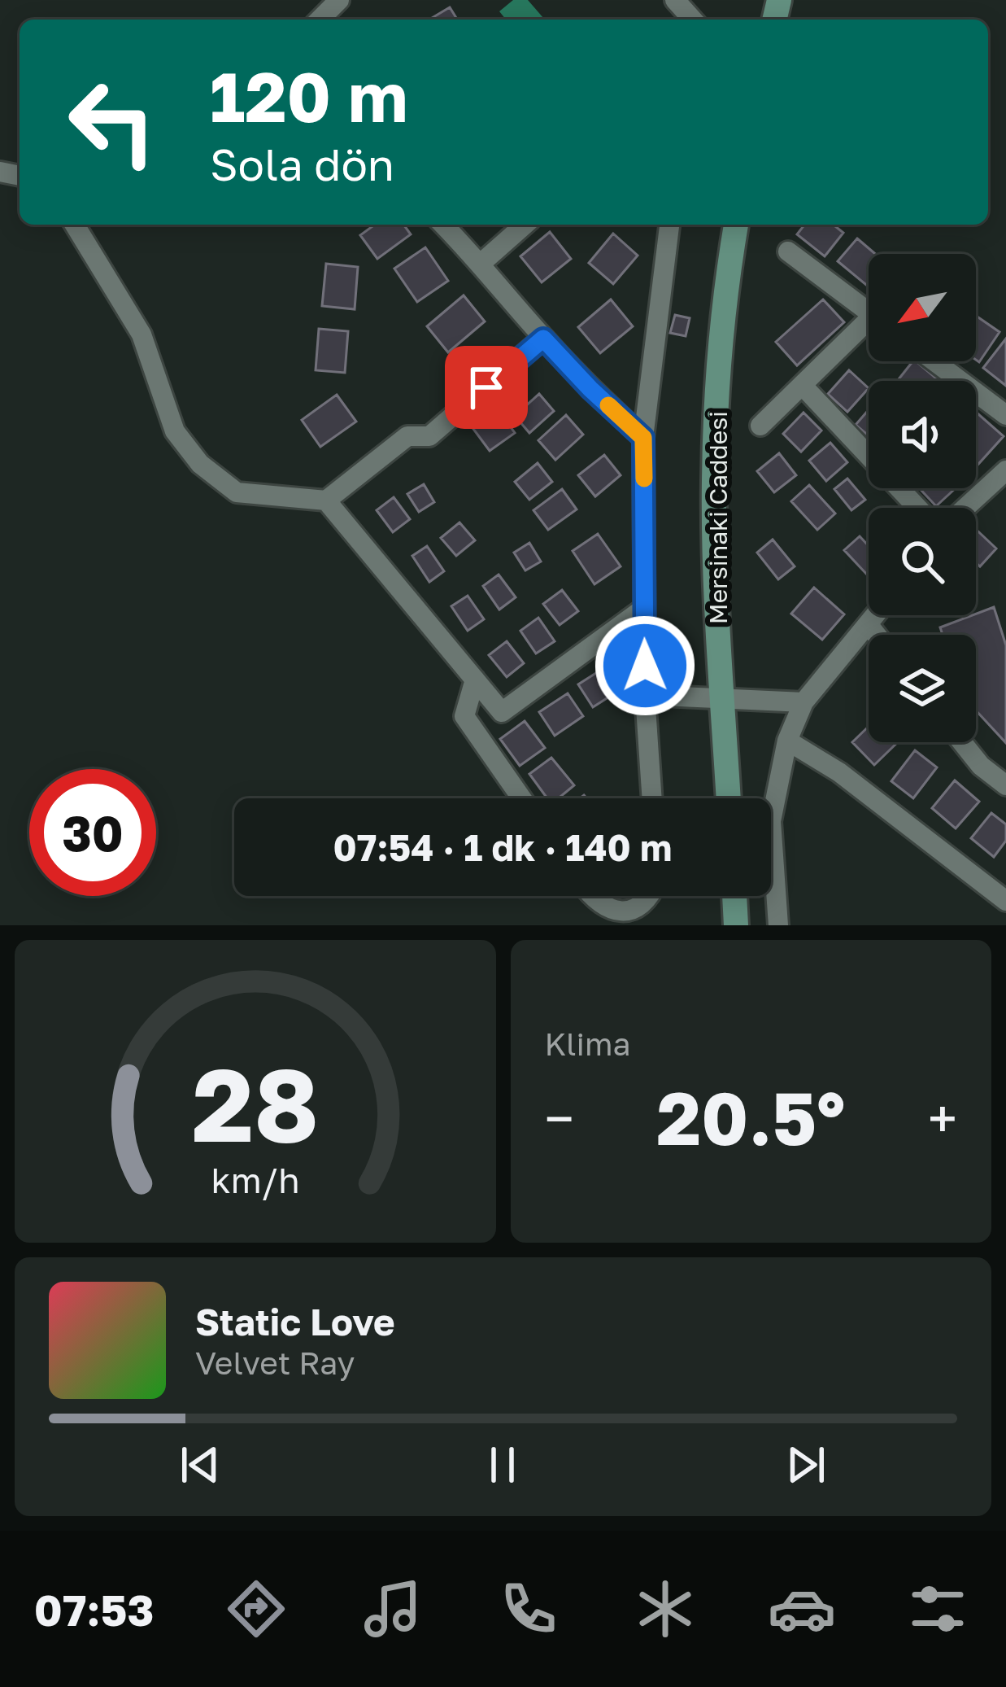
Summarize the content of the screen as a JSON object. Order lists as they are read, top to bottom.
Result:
{
  "streets": {
    "street": ["Mersinaki Caddesi"]
  },
  "north": "bottom left",
  "page": {
    "turn": ["120 m", "Sola dön"],
    "limit": "30",
    "trip": "07:54 · 1 dk · 140 m",
    "tile": "Klima",
    "heat": ["−", "20.5°", "+"],
    "song": ["Static Love", "Velvet Ray"],
    "tabs": "07:53",
    "gauge": ["28", "km/h"]
  }
}
